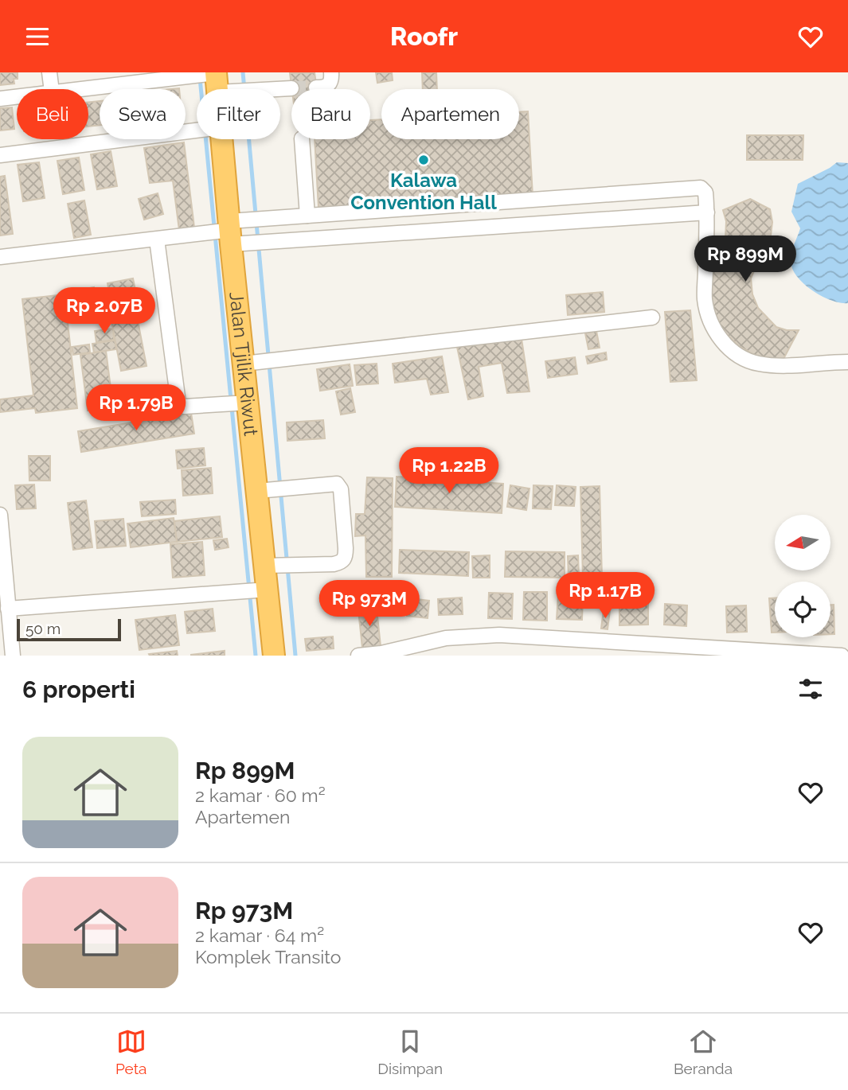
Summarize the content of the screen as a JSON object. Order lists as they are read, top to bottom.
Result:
{
  "streets": {
    "highway": ["Jalan Tjilik Riwut"]
  },
  "places": ["Kalawa Convention Hall"],
  "scale_bar": "50 m",
  "north": "left",
  "page": {
    "header": "Roofr",
    "chip": [
      "Beli",
      "Sewa",
      "Filter",
      "Baru",
      "Apartemen"
    ],
    "price": [
      "Rp 899M",
      "Rp 2.07B",
      "Rp 1.79B",
      "Rp 1.22B",
      "Rp 1.17B",
      "Rp 973M"
    ],
    "scale": "50 m",
    "heading": "6 properti",
    "list": [
      {
        "name": "Rp 899M",
        "note": "2 kamar · 60 m² · Apartemen"
      },
      {
        "name": "Rp 973M",
        "note": "2 kamar · 64 m² · Komplek Transito"
      }
    ],
    "tabs": ["Peta", "Disimpan", "Beranda"]
  }
}
